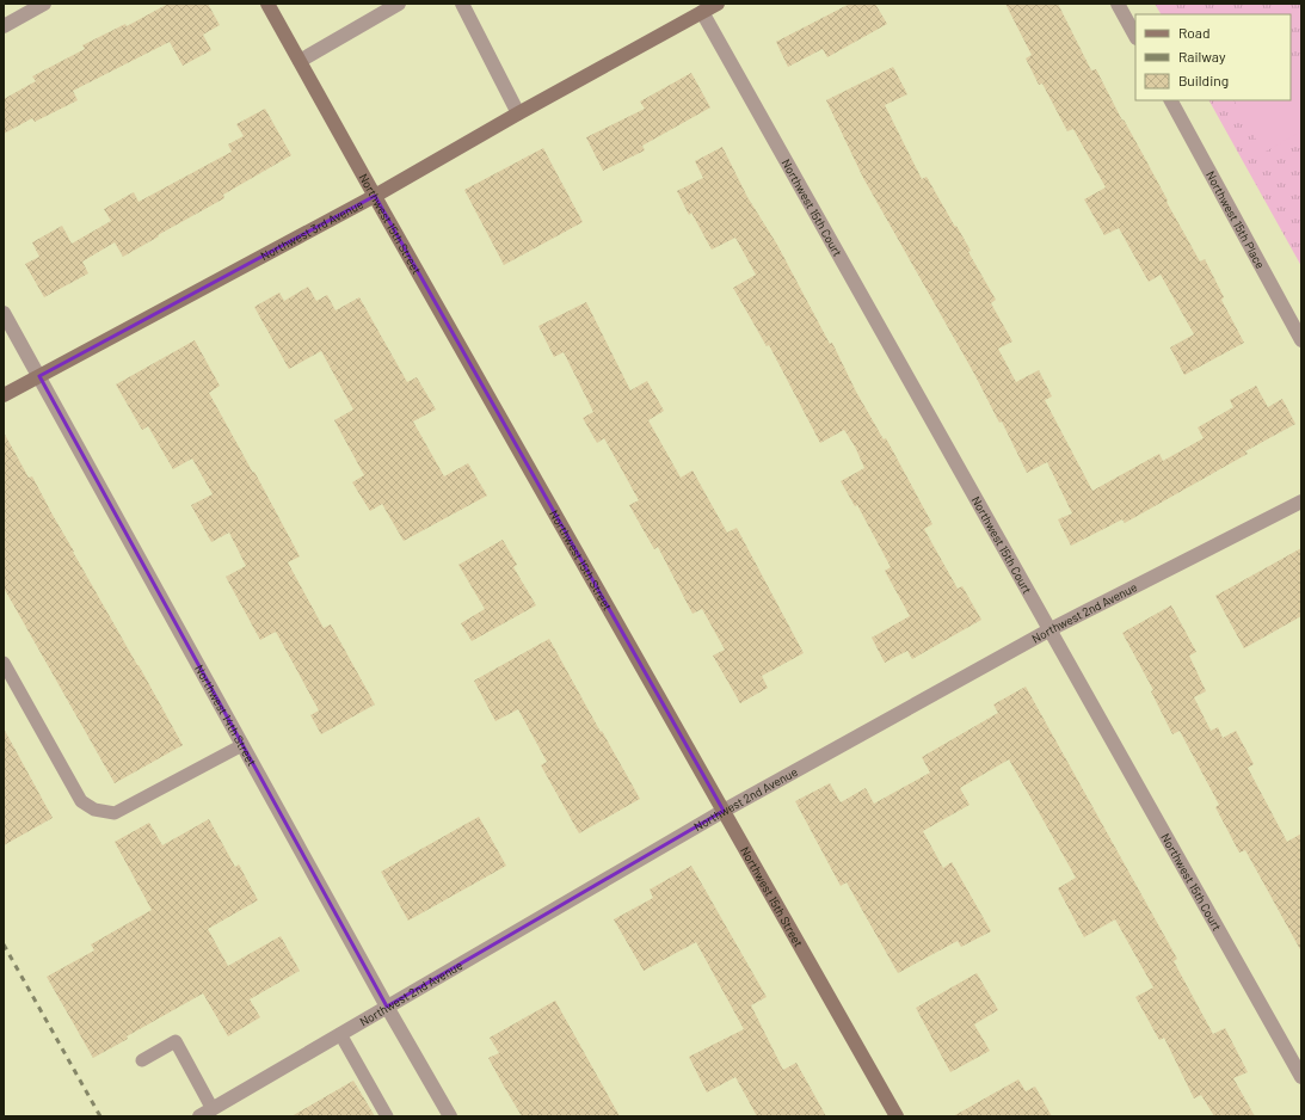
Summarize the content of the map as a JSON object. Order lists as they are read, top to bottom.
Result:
{
  "streets": {
    "street": [
      "Northwest 15th Court",
      "Northwest 15th Place",
      "Northwest 15th Street",
      "Northwest 3rd Avenue",
      "Northwest 2nd Avenue",
      "Northwest 14th Street"
    ]
  },
  "crossings": [
    ["Northwest 15th Court", "Northwest 3rd Avenue"],
    ["Northwest 15th Court", "Northwest 2nd Avenue"],
    ["Northwest 15th Street", "Northwest 3rd Avenue"],
    ["Northwest 15th Street", "Northwest 2nd Avenue"],
    ["Northwest 3rd Avenue", "Northwest 14th Street"],
    ["Northwest 2nd Avenue", "Northwest 14th Street"]
  ],
  "legend": ["Road", "Railway", "Building"]
}
